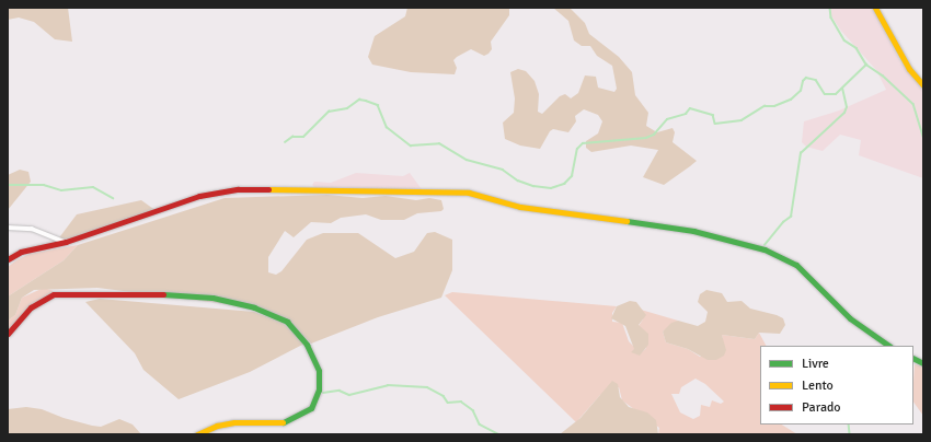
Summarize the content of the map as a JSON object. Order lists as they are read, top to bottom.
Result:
{
  "legend": ["Livre", "Lento", "Parado"]
}
